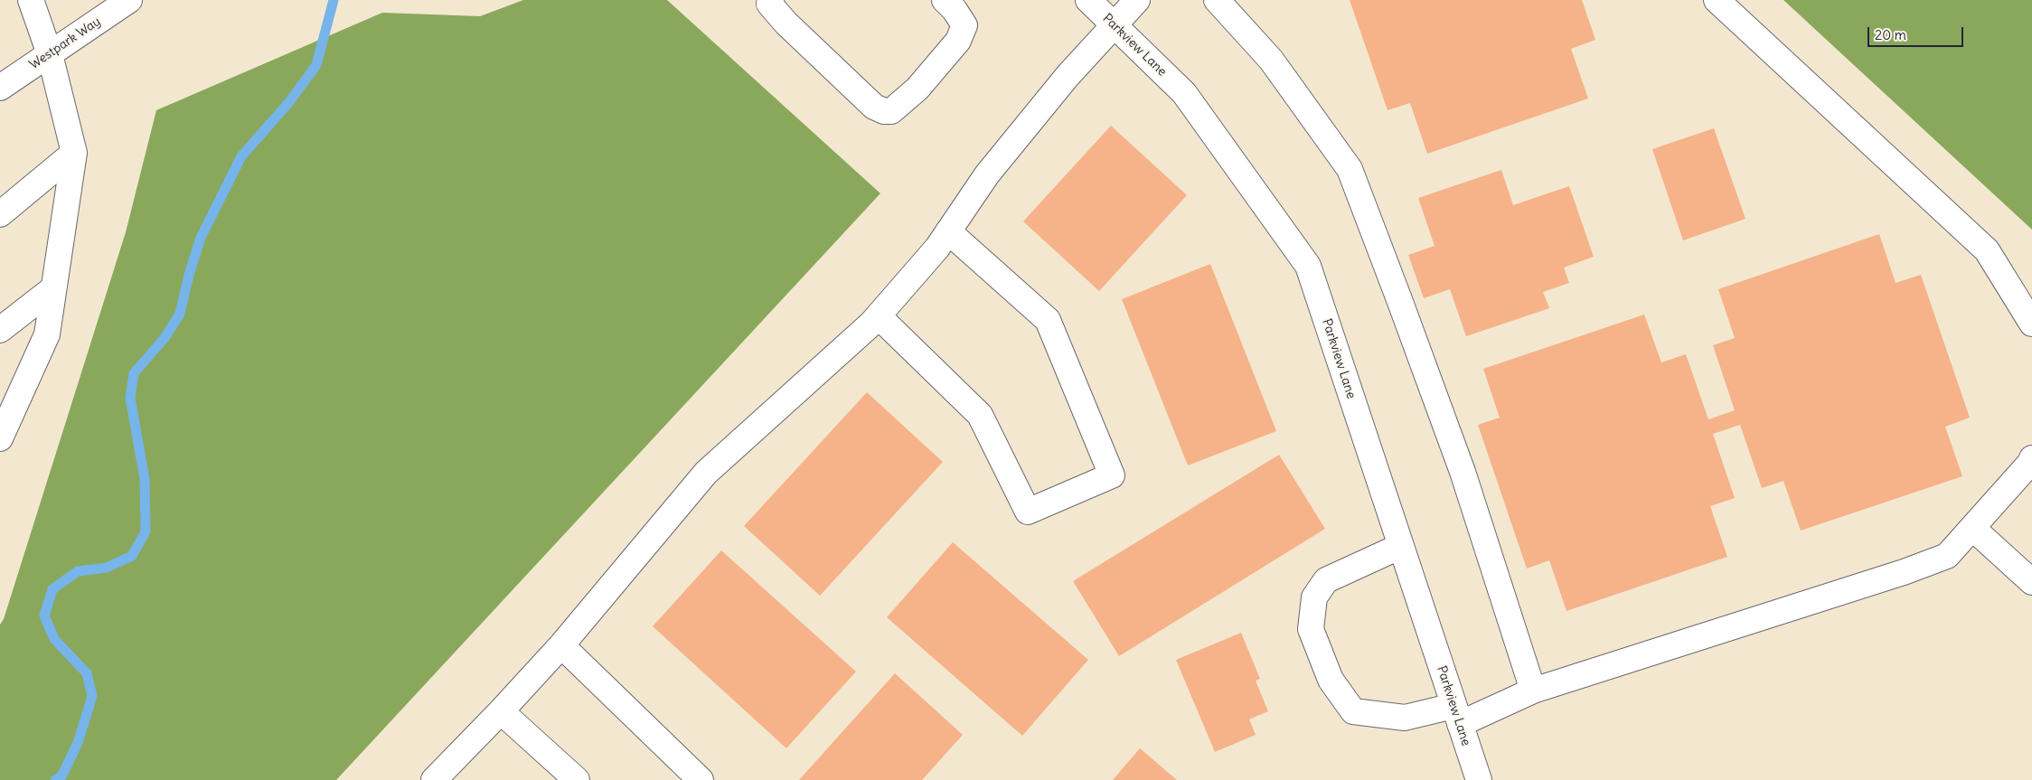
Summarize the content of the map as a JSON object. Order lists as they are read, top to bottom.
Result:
{
  "streets": {
    "street": ["Westpark Way", "Parkview Lane"]
  },
  "scale_bar": "20 m"
}
